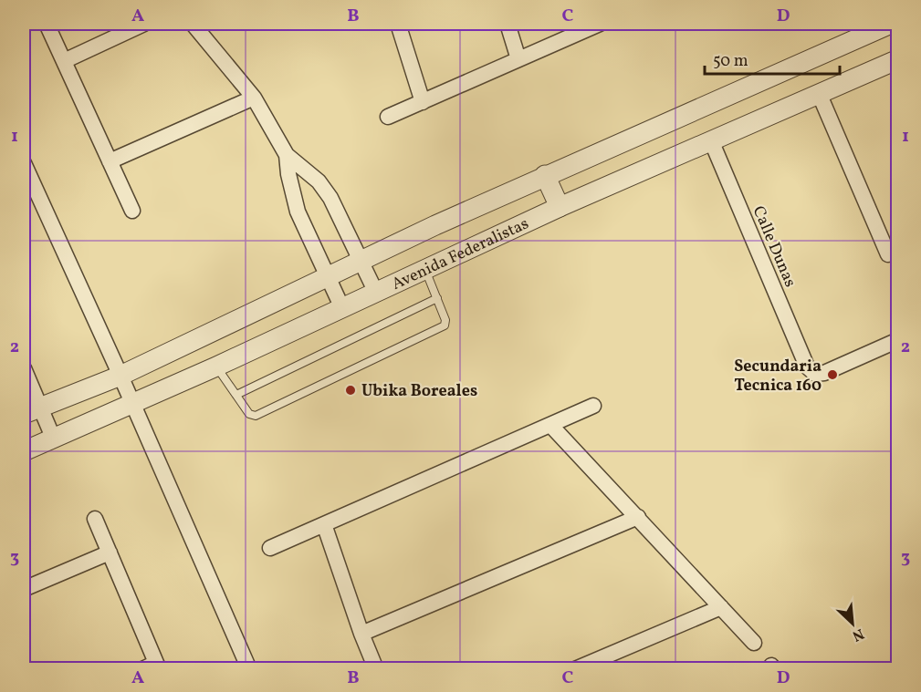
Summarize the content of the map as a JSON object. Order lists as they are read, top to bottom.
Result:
{
  "streets": {
    "street": ["Calle Dunas", "Avenida Federalistas"]
  },
  "crossings": [
    ["Calle Dunas", "Avenida Federalistas"]
  ],
  "places": ["Secundaria Tecnica 160", "Ubika Boreales"],
  "scale_bar": "50 m",
  "north": "bottom right",
  "grid": {
    "columns": [
      "A",
      "B",
      "C",
      "D"
    ],
    "rows": ["1", "2", "3"]
  }
}
